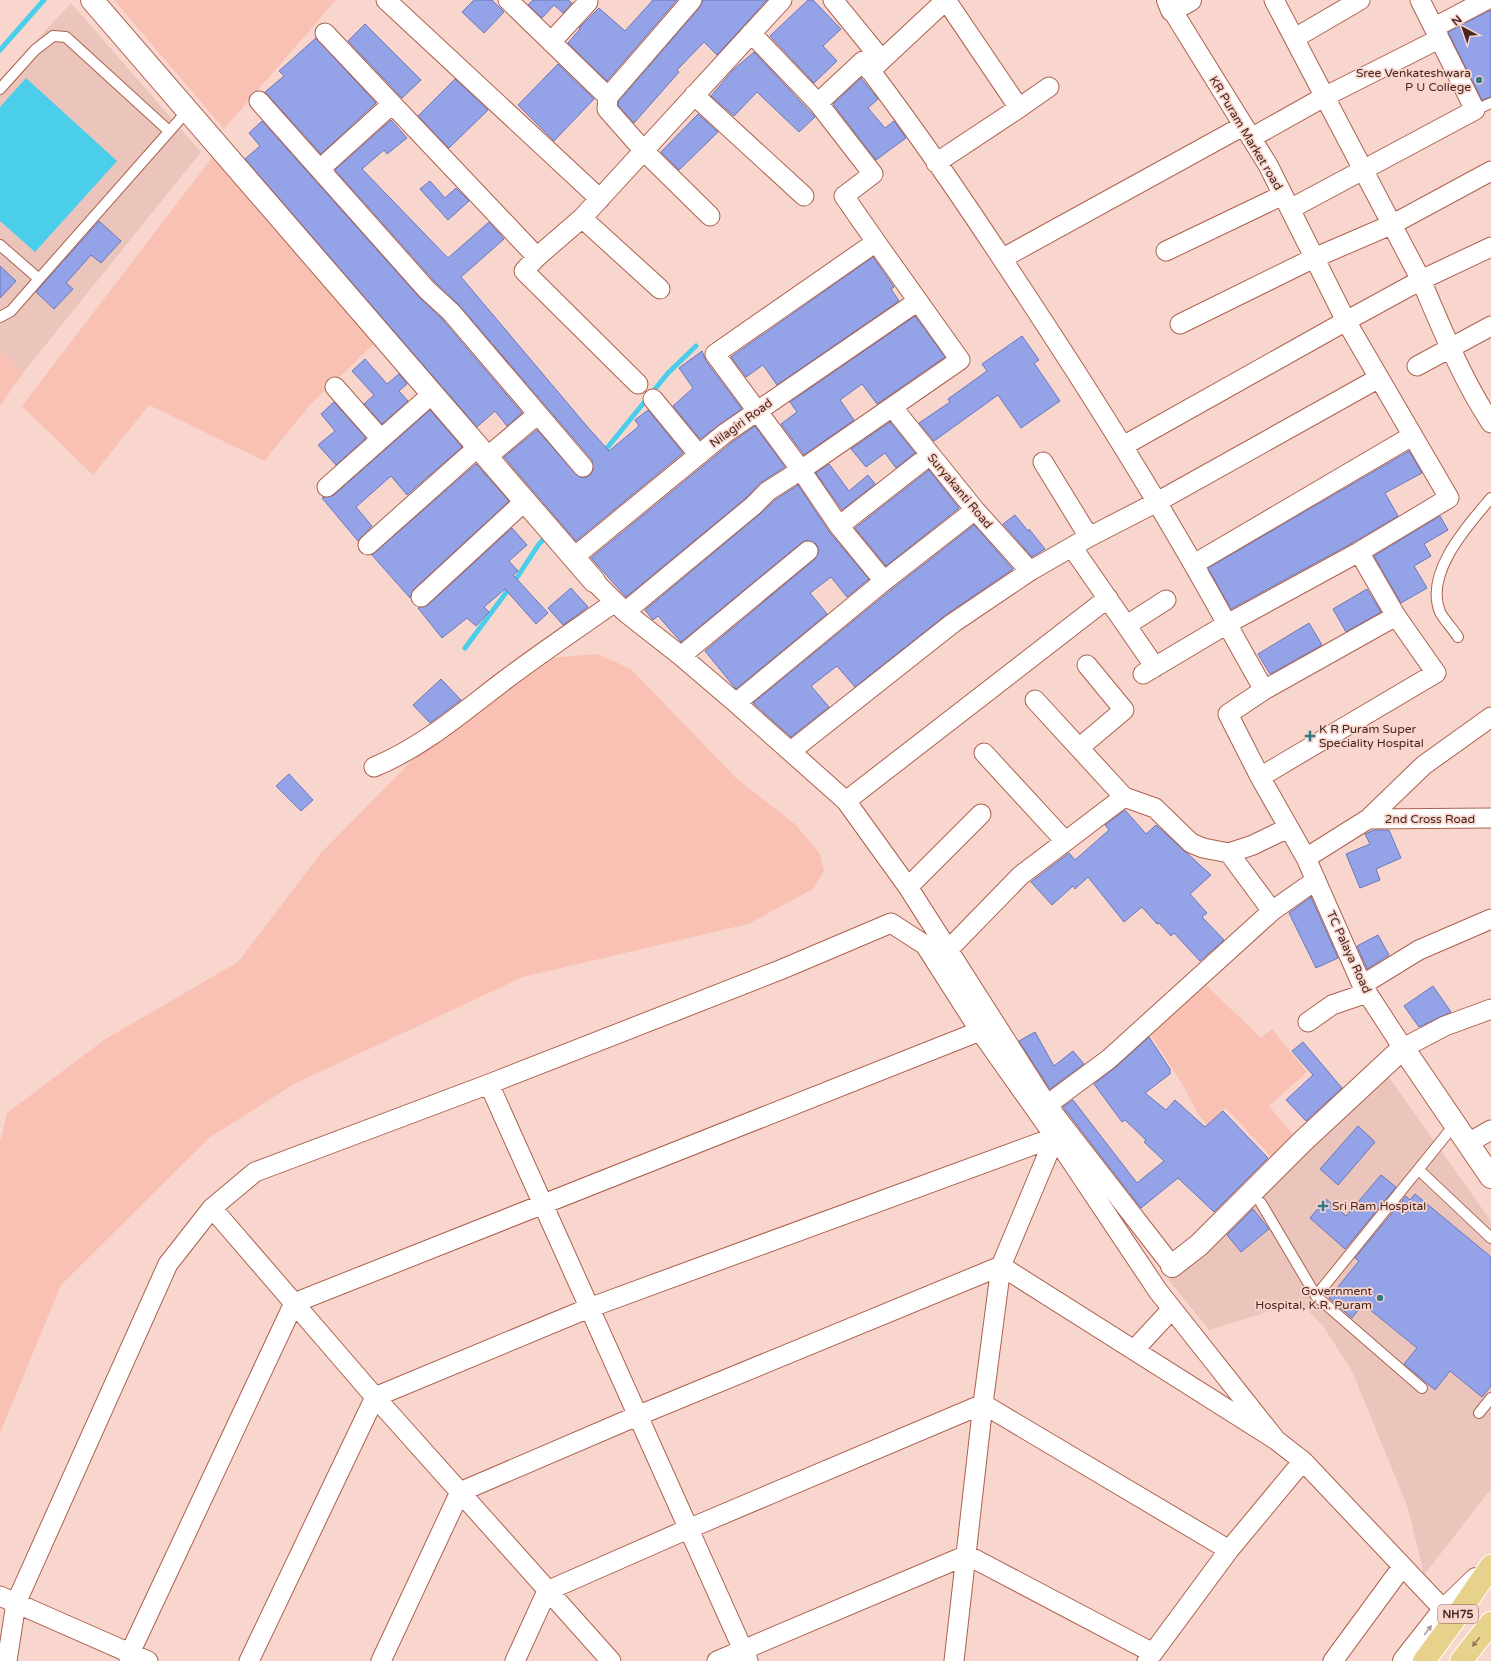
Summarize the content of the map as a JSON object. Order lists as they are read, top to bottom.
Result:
{
  "streets": {
    "highway": ["NH75"],
    "street": [
      "KR Puram Market road",
      "Nilagiri Road",
      "Suryakanti Road",
      "2nd Cross Road",
      "TC Palaya Road"
    ]
  },
  "places": {
    "other": ["Sree Venkateshwara P U College", "Government Hospital, K.R. Puram"],
    "health": ["K R Puram Super Speciality Hospital", "Sri Ram Hospital"]
  },
  "north": "top left"
}
